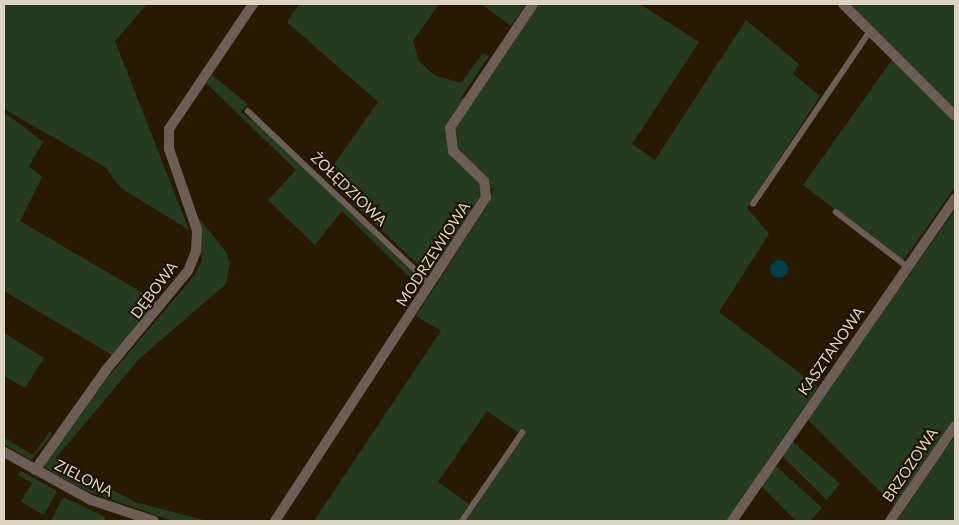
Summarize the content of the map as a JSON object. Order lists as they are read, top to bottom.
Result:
{
  "streets": {
    "street": [
      "MODRZEWIOWA",
      "DĘBOWA",
      "KASZTANOWA",
      "BRZOZOWA",
      "ZIELONA"
    ],
    "lane": ["ŻOŁĘDZIOWA"]
  },
  "crossings": [
    ["ŻOŁĘDZIOWA", "MODRZEWIOWA"],
    ["DĘBOWA", "ZIELONA"]
  ]
}
